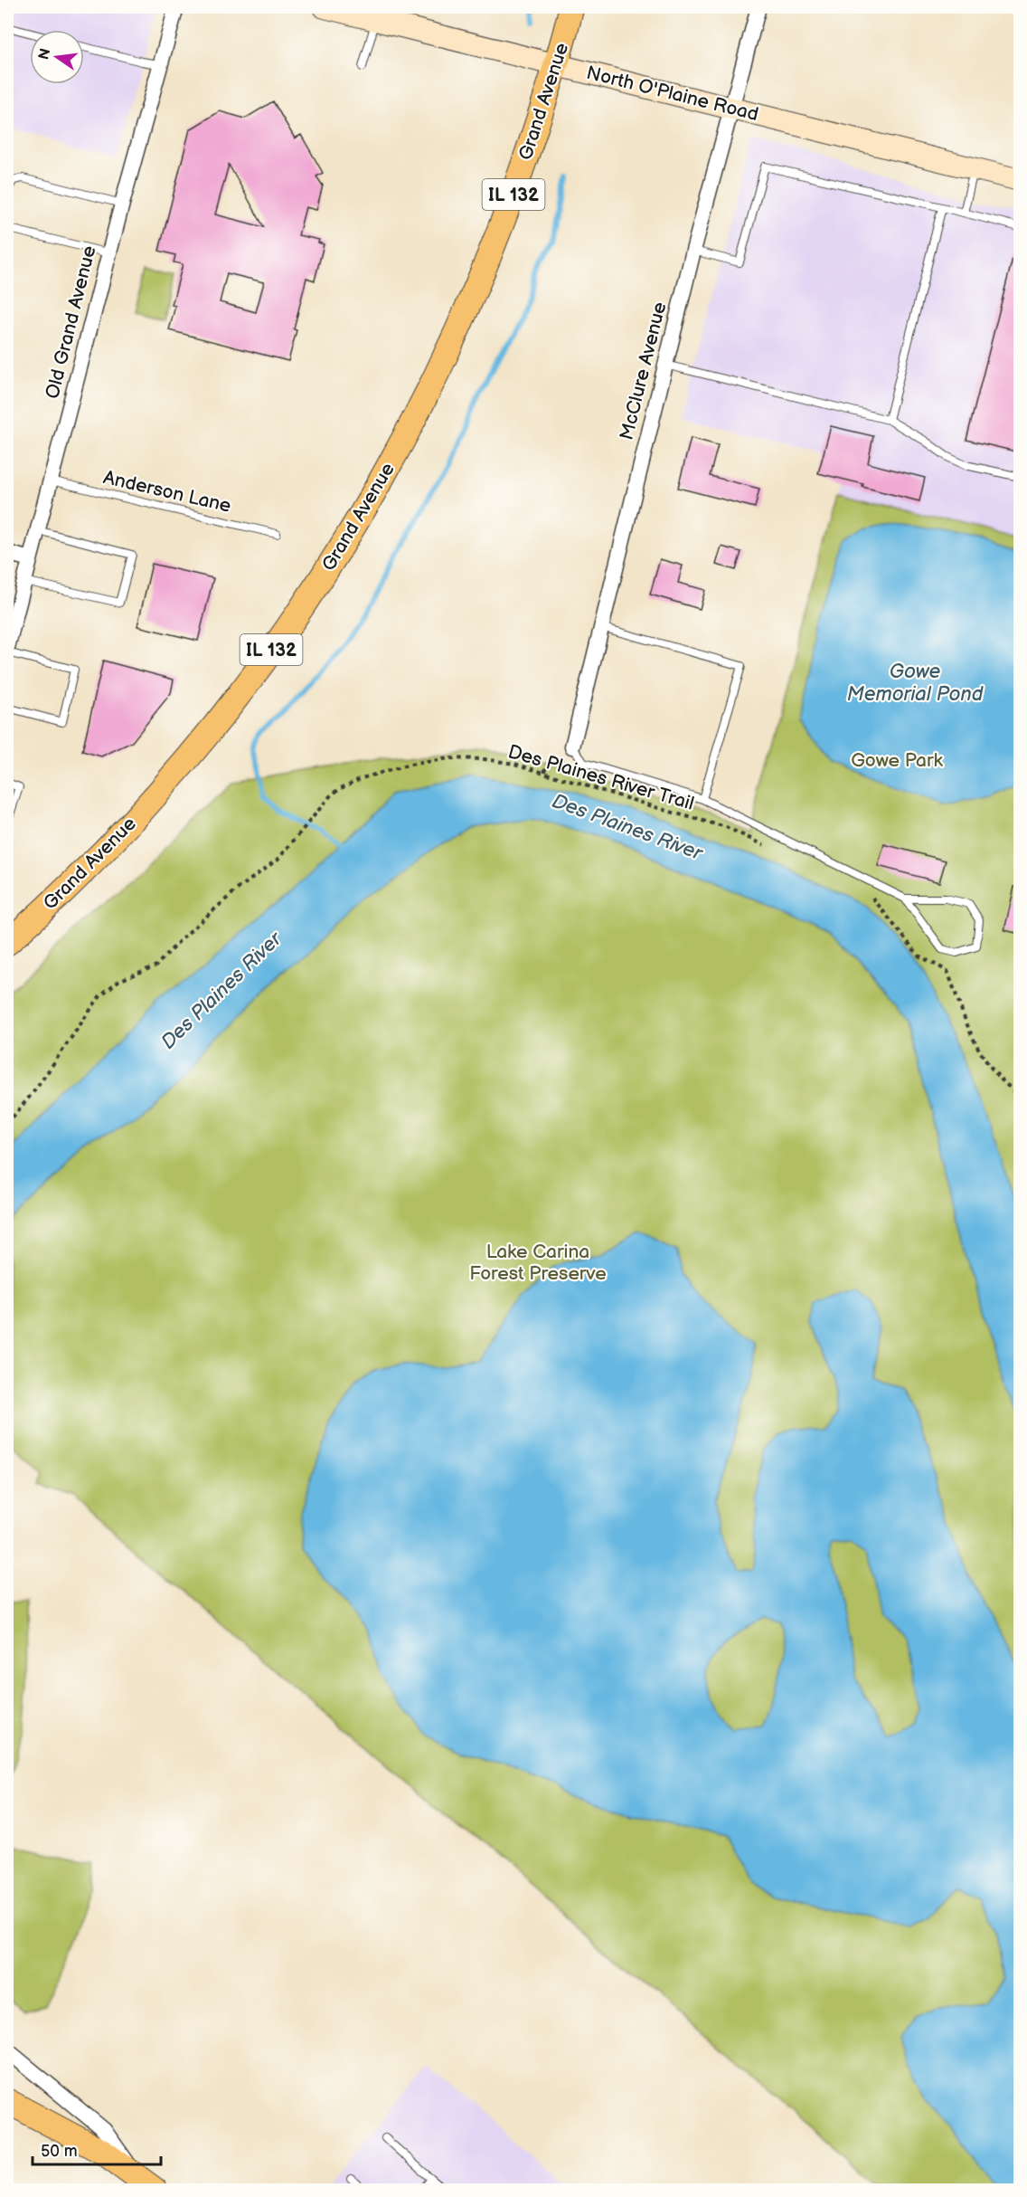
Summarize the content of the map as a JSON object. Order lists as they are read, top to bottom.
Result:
{
  "streets": {
    "main road": ["Grand Avenue", "IL 132"],
    "street": ["North O'Plaine Road", "Old Grand Avenue", "McClure Avenue"],
    "lane": ["Anderson Lane"],
    "path": ["Des Plaines River Trail"]
  },
  "crossings": [
    ["North O'Plaine Road", "Grand Avenue"],
    ["North O'Plaine Road", "McClure Avenue"],
    ["Old Grand Avenue", "Anderson Lane"]
  ],
  "water": ["Gowe Memorial Pond", "Des Plaines River"],
  "parks": ["Gowe Park", "Lake Carina Forest Preserve"],
  "scale_bar": "50 m",
  "north": "left"
}
